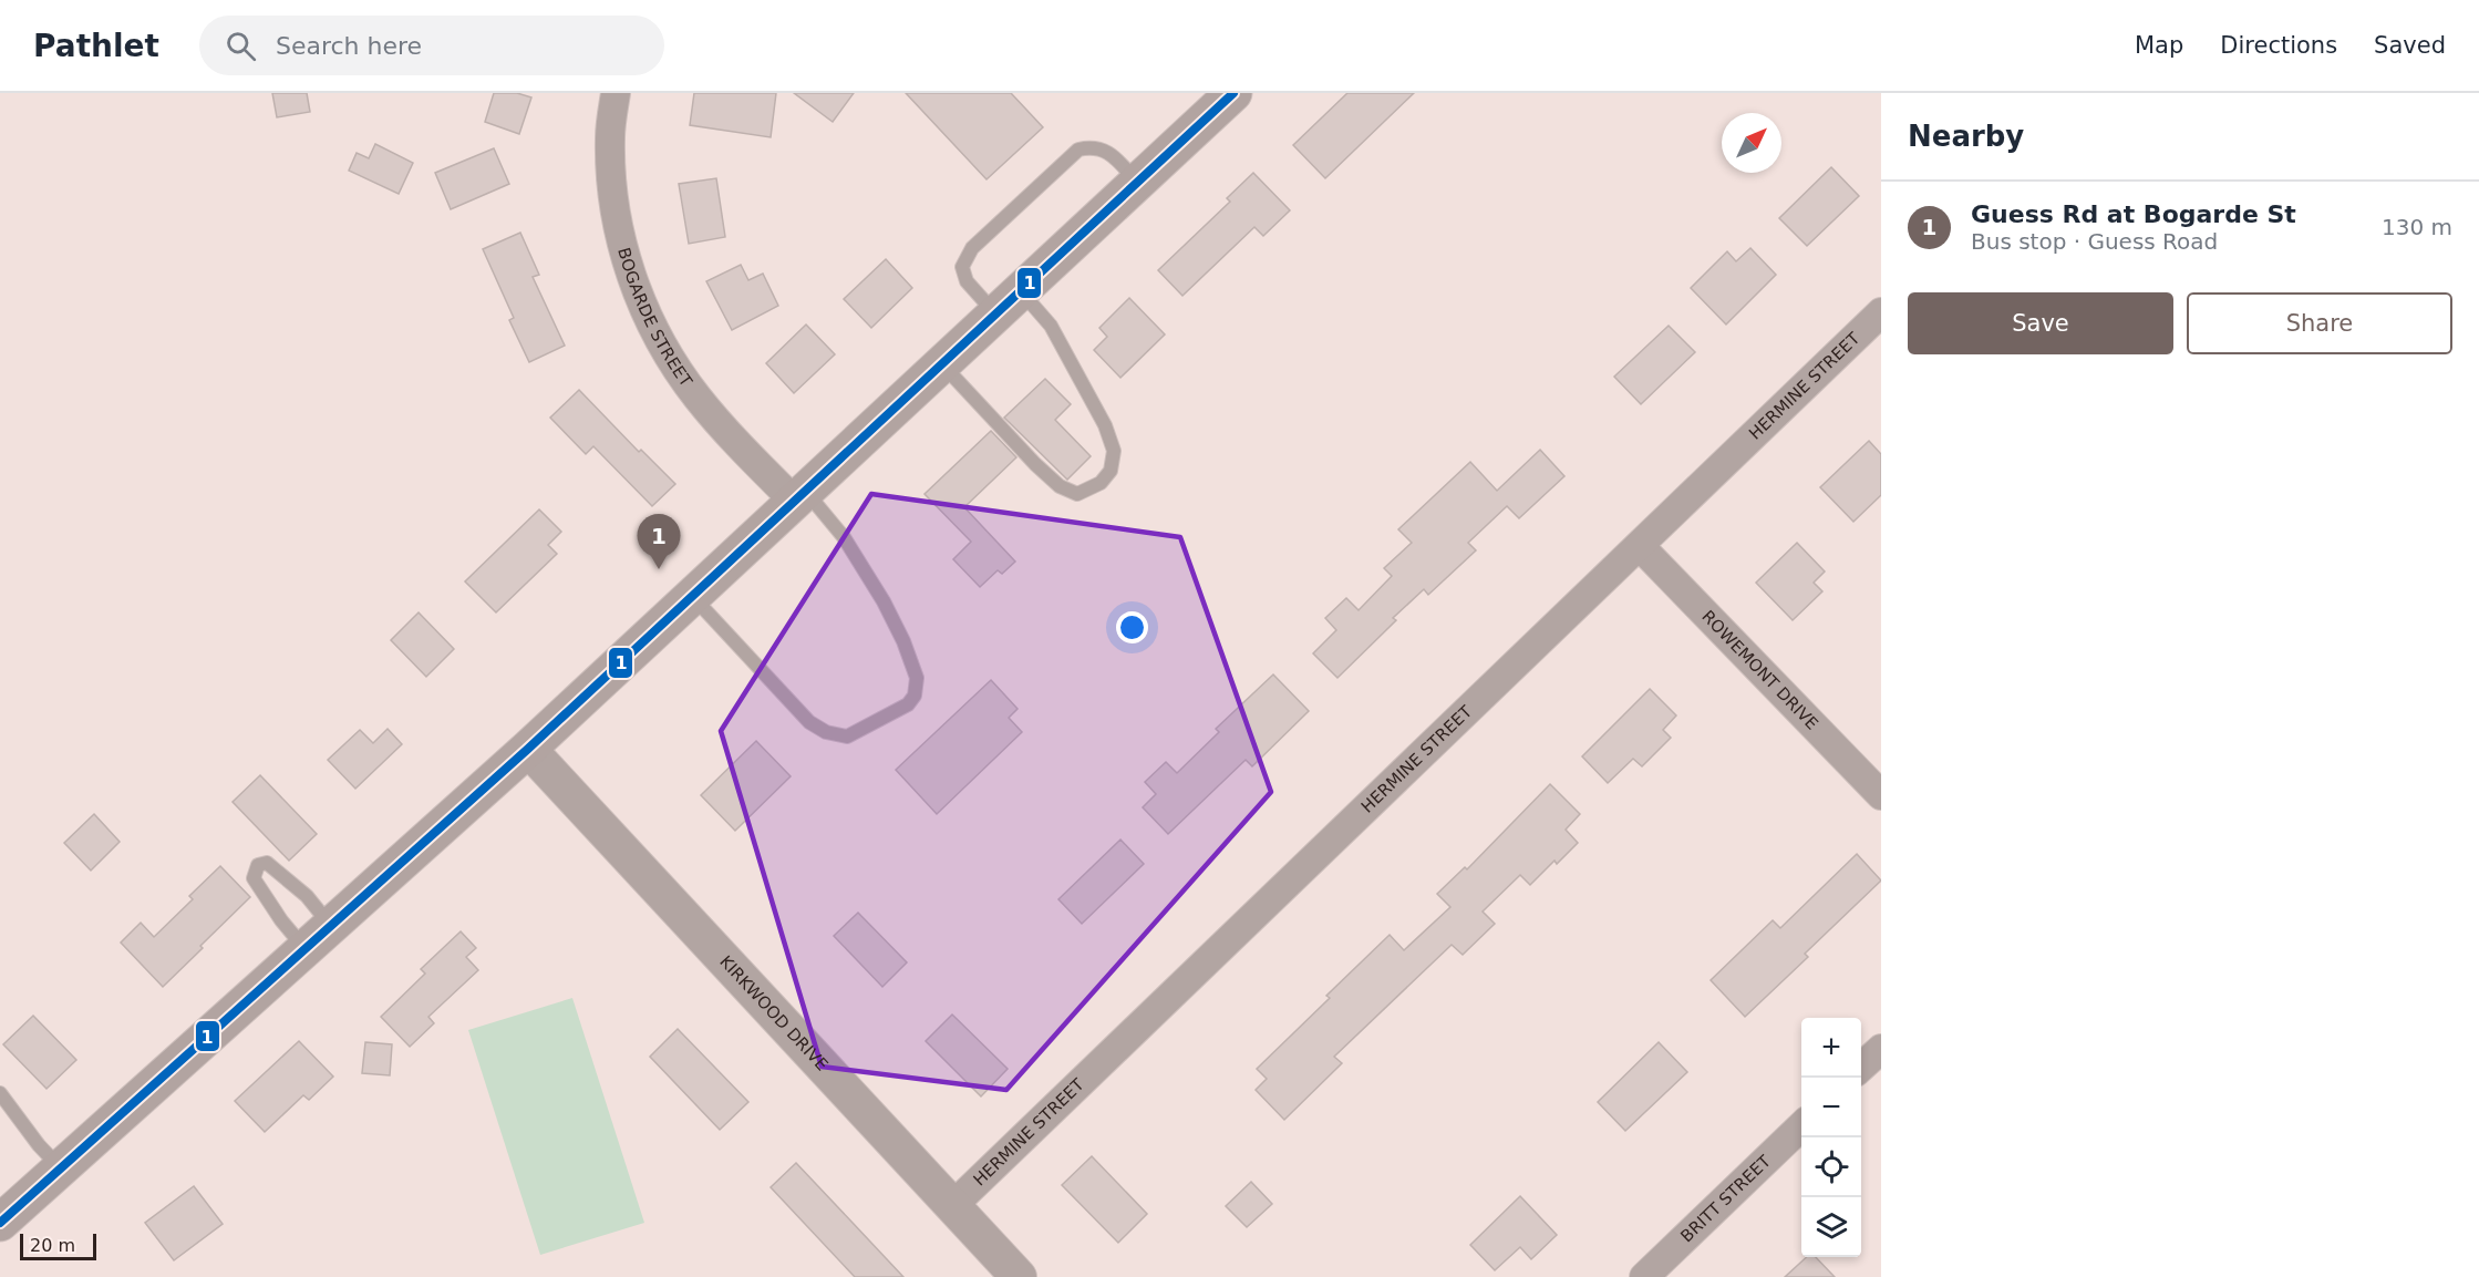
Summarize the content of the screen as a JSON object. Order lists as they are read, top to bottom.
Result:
{
  "streets": {
    "street": [
      "BOGARDE STREET",
      "HERMINE STREET",
      "ROWEMONT DRIVE",
      "KIRKWOOD DRIVE",
      "BRITT STREET"
    ]
  },
  "crossings": [
    ["HERMINE STREET", "ROWEMONT DRIVE"],
    ["HERMINE STREET", "KIRKWOOD DRIVE"]
  ],
  "lines": ["transit line 1"],
  "scale_bar": "20 m",
  "north": "top right",
  "page": {
    "header": "Pathlet",
    "search": "Search here",
    "nav": ["Map", "Directions", "Saved"],
    "heading": "Nearby",
    "list": [
      {
        "mark": "1",
        "name": "Guess Rd at Bogarde St",
        "note": "Bus stop · Guess Road",
        "value": "130 m"
      }
    ],
    "buttons": ["Save", "Share"],
    "pins": "1",
    "map_buttons": ["+", "−"],
    "scale": "20 m"
  }
}
